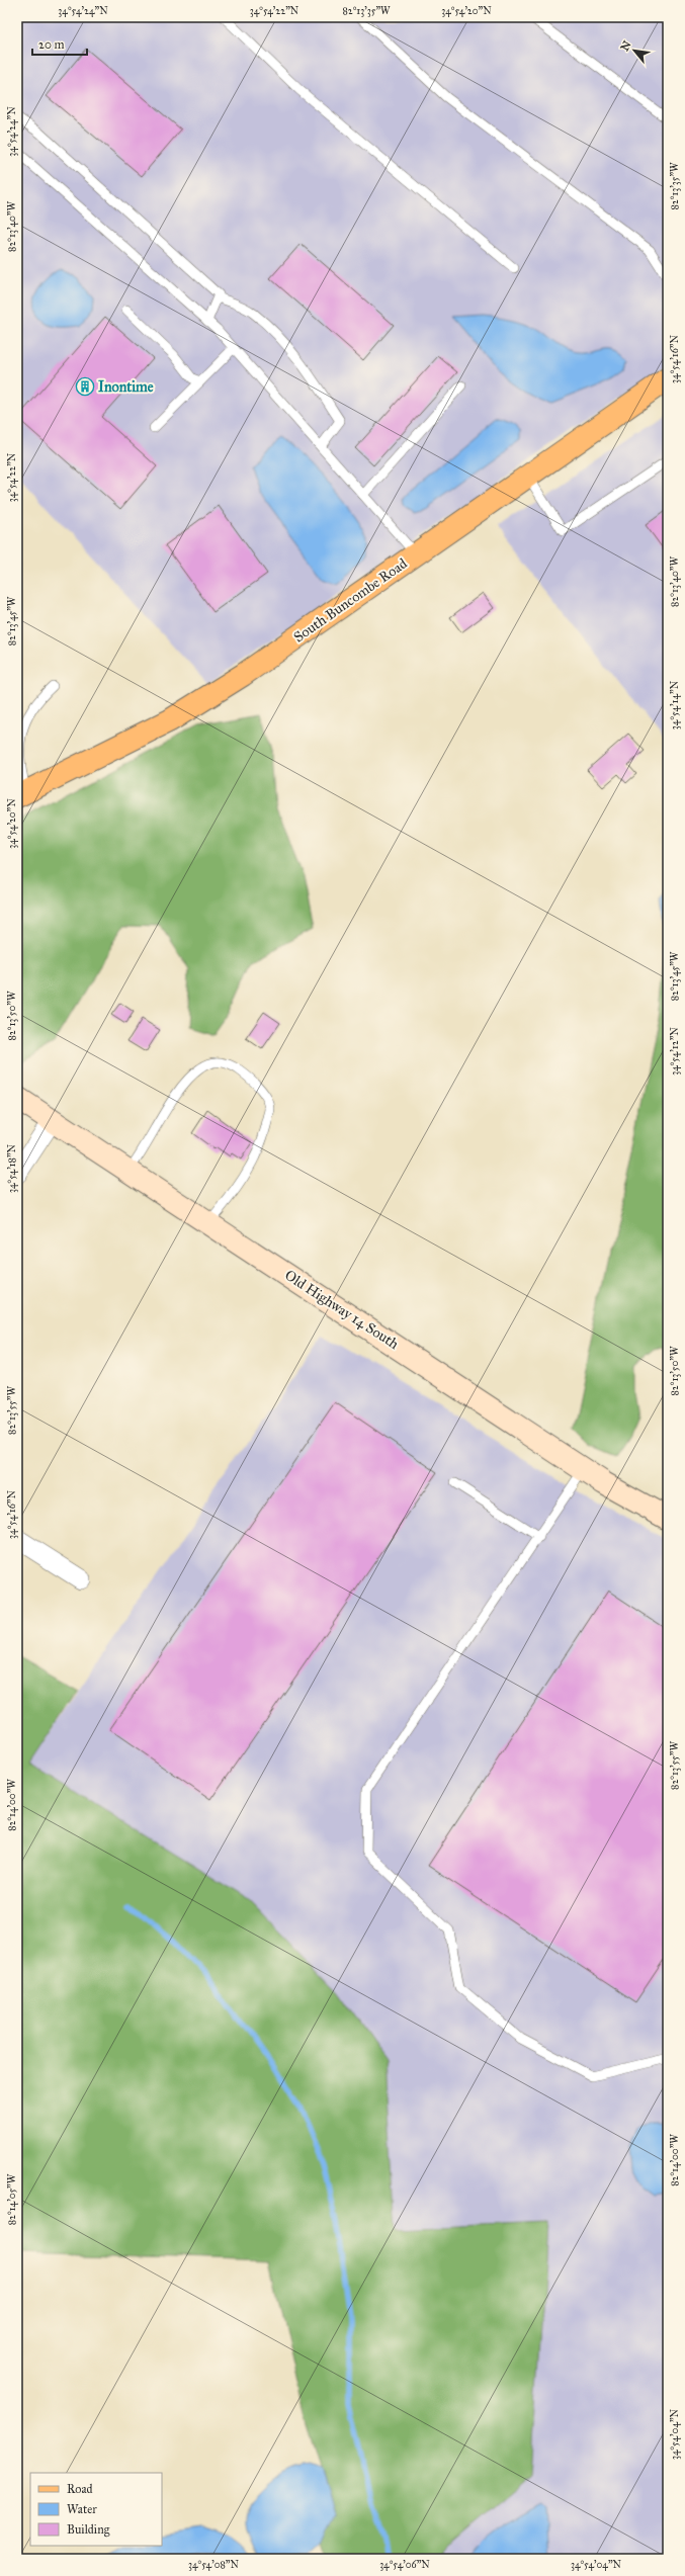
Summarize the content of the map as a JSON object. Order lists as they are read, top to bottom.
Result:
{
  "streets": {
    "main road": ["South Buncombe Road"],
    "street": ["Old Highway 14 South"]
  },
  "places": {
    "building": ["Inontime"]
  },
  "legend": ["Road", "Water", "Building"],
  "scale_bar": "20 m",
  "north": "top left",
  "coordinates": [
    "34°54'24\"N",
    "34°54'22\"N",
    "82°13'35\"W",
    "34°54'20\"N",
    "82°13'40\"W",
    "34°54'16\"N",
    "82°13'45\"W",
    "34°54'14\"N",
    "82°13'50\"W",
    "34°54'12\"N",
    "34°54'18\"N",
    "82°13'55\"W",
    "82°14'00\"W",
    "82°14'05\"W",
    "34°54'04\"N",
    "34°54'08\"N",
    "34°54'06\"N"
  ]
}
